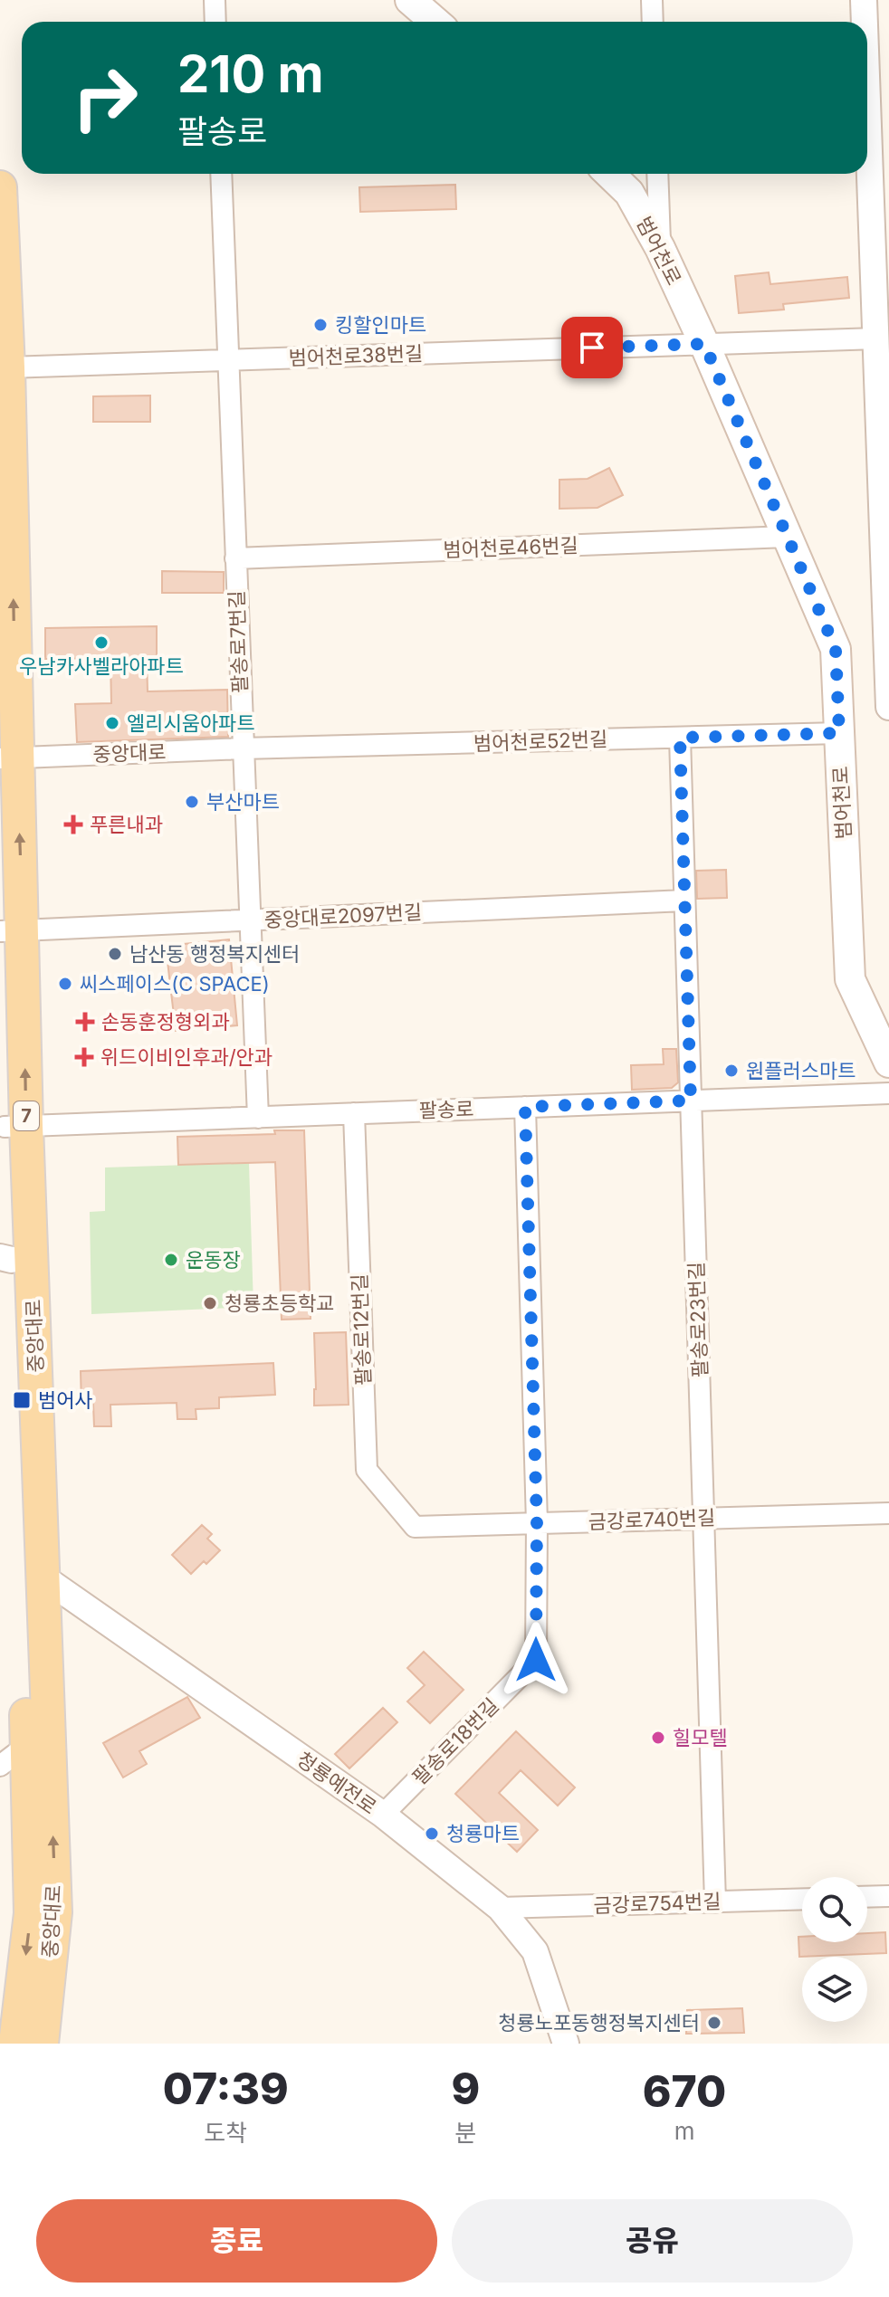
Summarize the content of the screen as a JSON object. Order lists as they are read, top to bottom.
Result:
{
  "streets": {
    "main road": ["범어천로", "중앙대로", "7"],
    "street": [
      "범어천로38번길",
      "범어천로46번길",
      "팔송로7번길",
      "범어천로52번길",
      "중앙대로2097번길",
      "팔송로",
      "팔송로23번길",
      "팔송로12번길",
      "금강로740번길",
      "팔송로18번길",
      "청룡예전로",
      "금강로754번길"
    ]
  },
  "crossings": [
    ["범어천로", "범어천로38번길"],
    ["범어천로", "범어천로46번길"],
    ["범어천로", "범어천로52번길"],
    ["범어천로38번길", "팔송로7번길"],
    ["범어천로38번길", "중앙대로"],
    ["범어천로46번길", "팔송로7번길"],
    ["팔송로7번길", "범어천로52번길"],
    ["팔송로7번길", "중앙대로"],
    ["팔송로7번길", "중앙대로2097번길"],
    ["팔송로7번길", "팔송로"],
    ["범어천로52번길", "중앙대로"],
    ["범어천로52번길", "팔송로23번길"],
    ["중앙대로", "중앙대로2097번길"],
    ["중앙대로", "팔송로"],
    ["중앙대로", "청룡예전로"],
    ["중앙대로2097번길", "팔송로23번길"],
    ["팔송로", "팔송로23번길"],
    ["팔송로", "팔송로12번길"],
    ["팔송로", "팔송로18번길"],
    ["팔송로23번길", "금강로740번길"],
    ["팔송로23번길", "금강로754번길"],
    ["팔송로12번길", "금강로740번길"],
    ["금강로740번길", "팔송로18번길"],
    ["팔송로18번길", "청룡예전로"],
    ["청룡예전로", "금강로754번길"]
  ],
  "places": {
    "other": [
      "킹할인마트",
      "우남카사벨라아파트",
      "엘리시움아파트",
      "부산마트",
      "남산동 행정복지센터",
      "씨스페이스(C SPACE)",
      "원플러스마트",
      "운동장",
      "청룡초등학교",
      "힐모텔",
      "청룡마트",
      "청룡노포동행정복지센터"
    ],
    "health": ["푸른내과", "손동훈정형외과", "위드이비인후과/안과"],
    "transit": ["범어사"]
  },
  "page": {
    "turn": ["210 m", "팔송로"],
    "eta": [
      "07:39",
      "도착",
      "9",
      "분",
      "670",
      "m"
    ],
    "buttons": ["종료", "공유"]
  }
}
